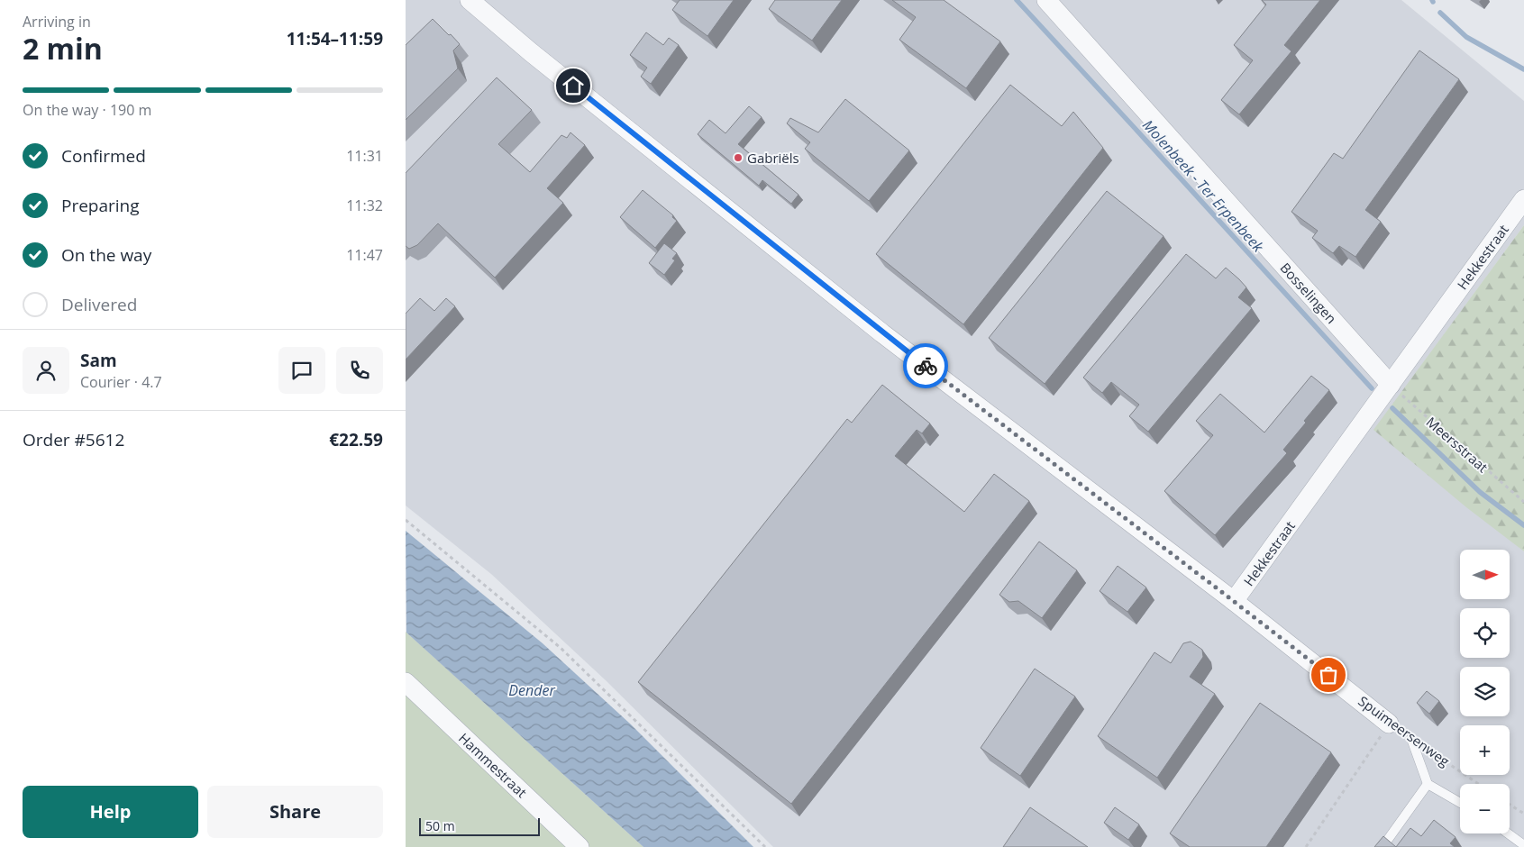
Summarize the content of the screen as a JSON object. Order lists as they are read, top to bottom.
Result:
{
  "streets": {
    "street": [
      "Hekkestraat",
      "Bosselingen",
      "Spuimeersenweg",
      "Hammestraat"
    ],
    "path": ["Meersstraat"]
  },
  "crossings": [
    ["Hekkestraat", "Bosselingen"],
    ["Hekkestraat", "Meersstraat"],
    ["Hekkestraat", "Spuimeersenweg"],
    ["Bosselingen", "Meersstraat"]
  ],
  "water": ["Molenbeek - Ter Erpenbeek", "Dender"],
  "places": ["Gabriëls"],
  "scale_bar": "50 m",
  "north": "right",
  "page": {
    "heading": ["2 min", "Arriving in", "11:54–11:59"],
    "panel": [
      "Sam",
      "Courier · 4.7",
      "Order #5612",
      "€22.59"
    ],
    "bar": "On the way · 190 m",
    "list": [
      ["Confirmed", "11:31"],
      ["Preparing", "11:32"],
      ["On the way", "11:47"],
      "Delivered"
    ],
    "map_buttons": ["+", "−"],
    "buttons": ["Help", "Share"],
    "scale": "50 m"
  }
}
